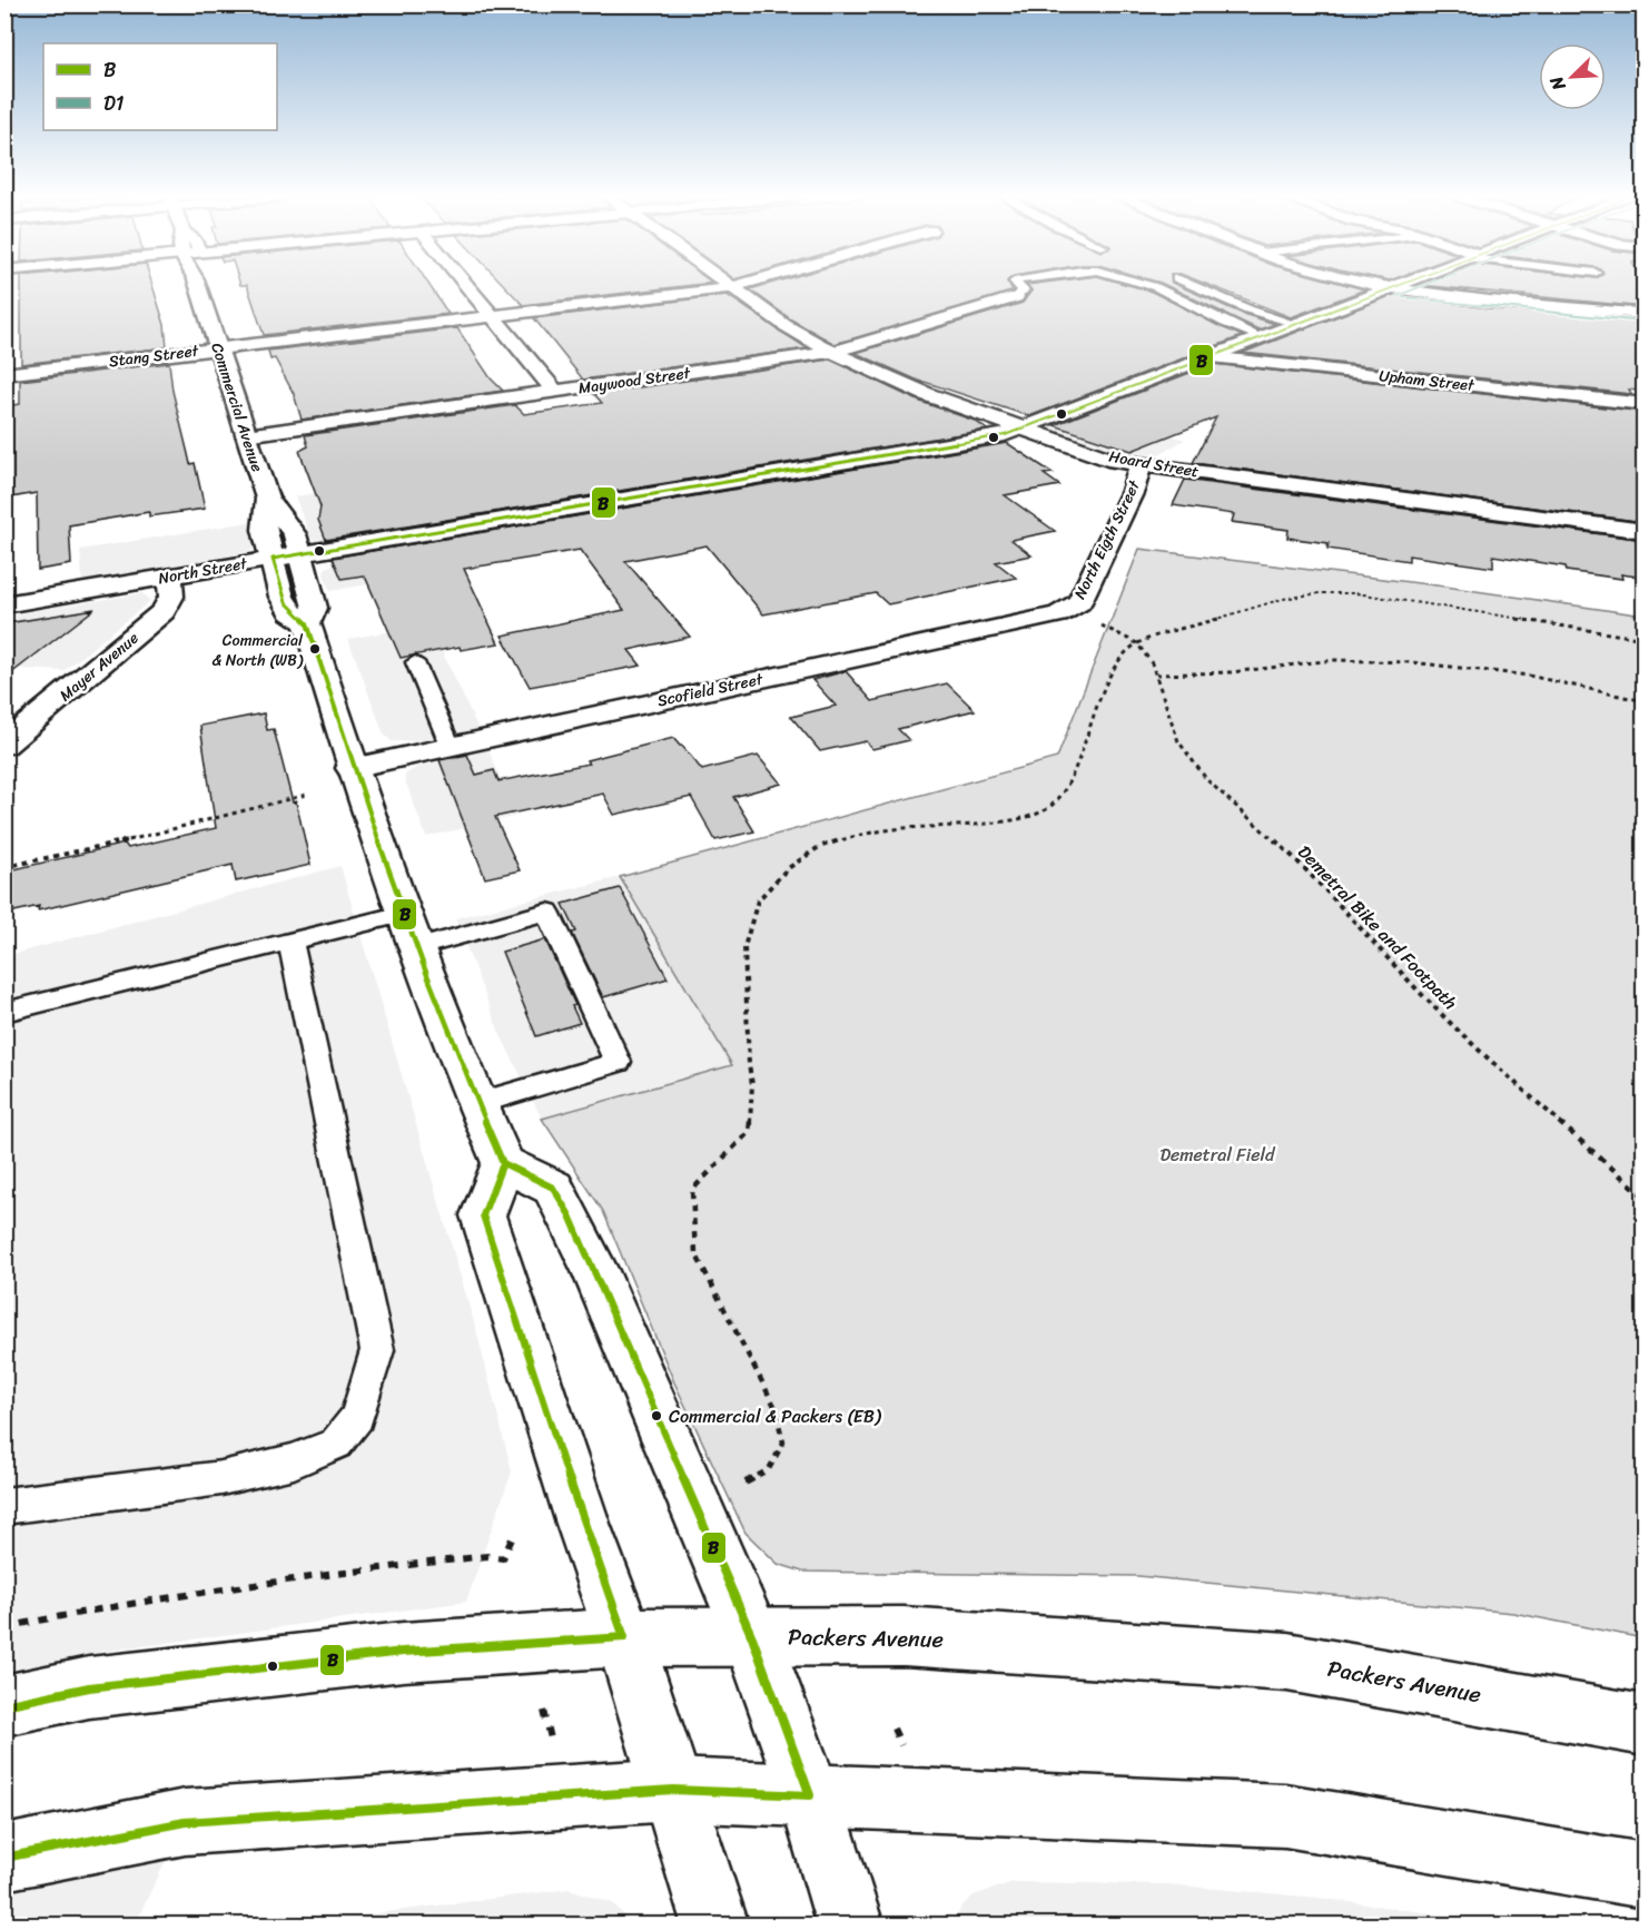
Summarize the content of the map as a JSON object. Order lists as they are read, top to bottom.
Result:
{
  "streets": {
    "street": [
      "Stang Street",
      "Maywood Street",
      "Upham Street",
      "Commercial Avenue",
      "Hoard Street",
      "North Eigth Street",
      "North Street",
      "Mayer Avenue",
      "Scofield Street",
      "Packers Avenue"
    ],
    "path": ["Demetral Bike and Footpath"]
  },
  "crossings": [
    ["Stang Street", "Commercial Avenue"],
    ["Stang Street", "Hoard Street"],
    ["Maywood Street", "Commercial Avenue"],
    ["Maywood Street", "Hoard Street"],
    ["Upham Street", "North Street"],
    ["Commercial Avenue", "North Street"],
    ["Commercial Avenue", "Scofield Street"],
    ["Hoard Street", "North Eigth Street"],
    ["Hoard Street", "North Street"],
    ["North Eigth Street", "Scofield Street"],
    ["North Street", "Mayer Avenue"]
  ],
  "parks": ["Demetral Field"],
  "places": ["Commercial & North (WB)", "Commercial & Packers (EB)"],
  "lines": ["transit line B", "transit line D1"],
  "legend": ["B", "D1"],
  "north": "bottom left"
}
